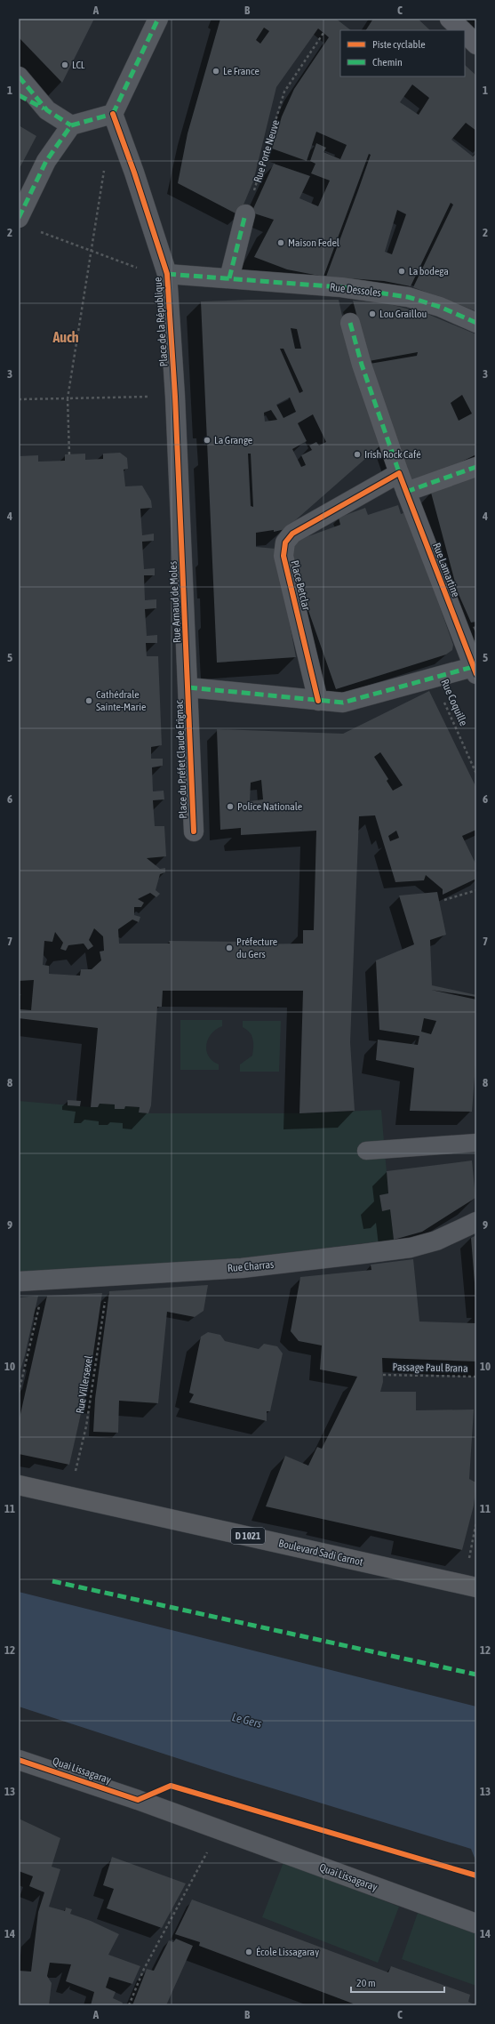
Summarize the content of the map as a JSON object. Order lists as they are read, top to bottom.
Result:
{
  "streets": {
    "main road": ["D 1021", "Boulevard Sadi Carnot"],
    "street": [
      "Rue Dessoles",
      "Place de la République",
      "Rue Lamartine",
      "Place Betclar",
      "Rue Arnaud de Moles",
      "Place du Préfet Claude Erignac",
      "Rue Charras",
      "Quai Lissagaray"
    ],
    "path": [
      "Rue Porte Neuve",
      "Rue Coquille",
      "Passage Paul Brana",
      "Rue Villersexel"
    ]
  },
  "crossings": [
    ["Rue Dessoles", "Place de la République"],
    ["Place de la République", "Rue Arnaud de Moles"],
    ["Rue Lamartine", "Place Betclar"],
    ["Rue Arnaud de Moles", "Place du Préfet Claude Erignac"],
    ["Rue Charras", "Rue Villersexel"],
    ["Rue Villersexel", "Boulevard Sadi Carnot"]
  ],
  "districts": ["Auch"],
  "water": ["Le Gers"],
  "places": [
    "LCL",
    "Le France",
    "Maison Fedel",
    "La bodega",
    "Lou Graillou",
    "La Grange",
    "Irish Rock Café",
    "Cathédrale Sainte-Marie",
    "Police Nationale",
    "Préfecture du Gers",
    "École Lissagaray"
  ],
  "legend": ["Piste cyclable", "Chemin"],
  "scale_bar": "20 m",
  "grid": {
    "columns": ["A", "B", "C"],
    "rows": [
      "1",
      "2",
      "3",
      "4",
      "5",
      "6",
      "7",
      "8",
      "9",
      "10",
      "11",
      "12",
      "13",
      "14"
    ]
  }
}
